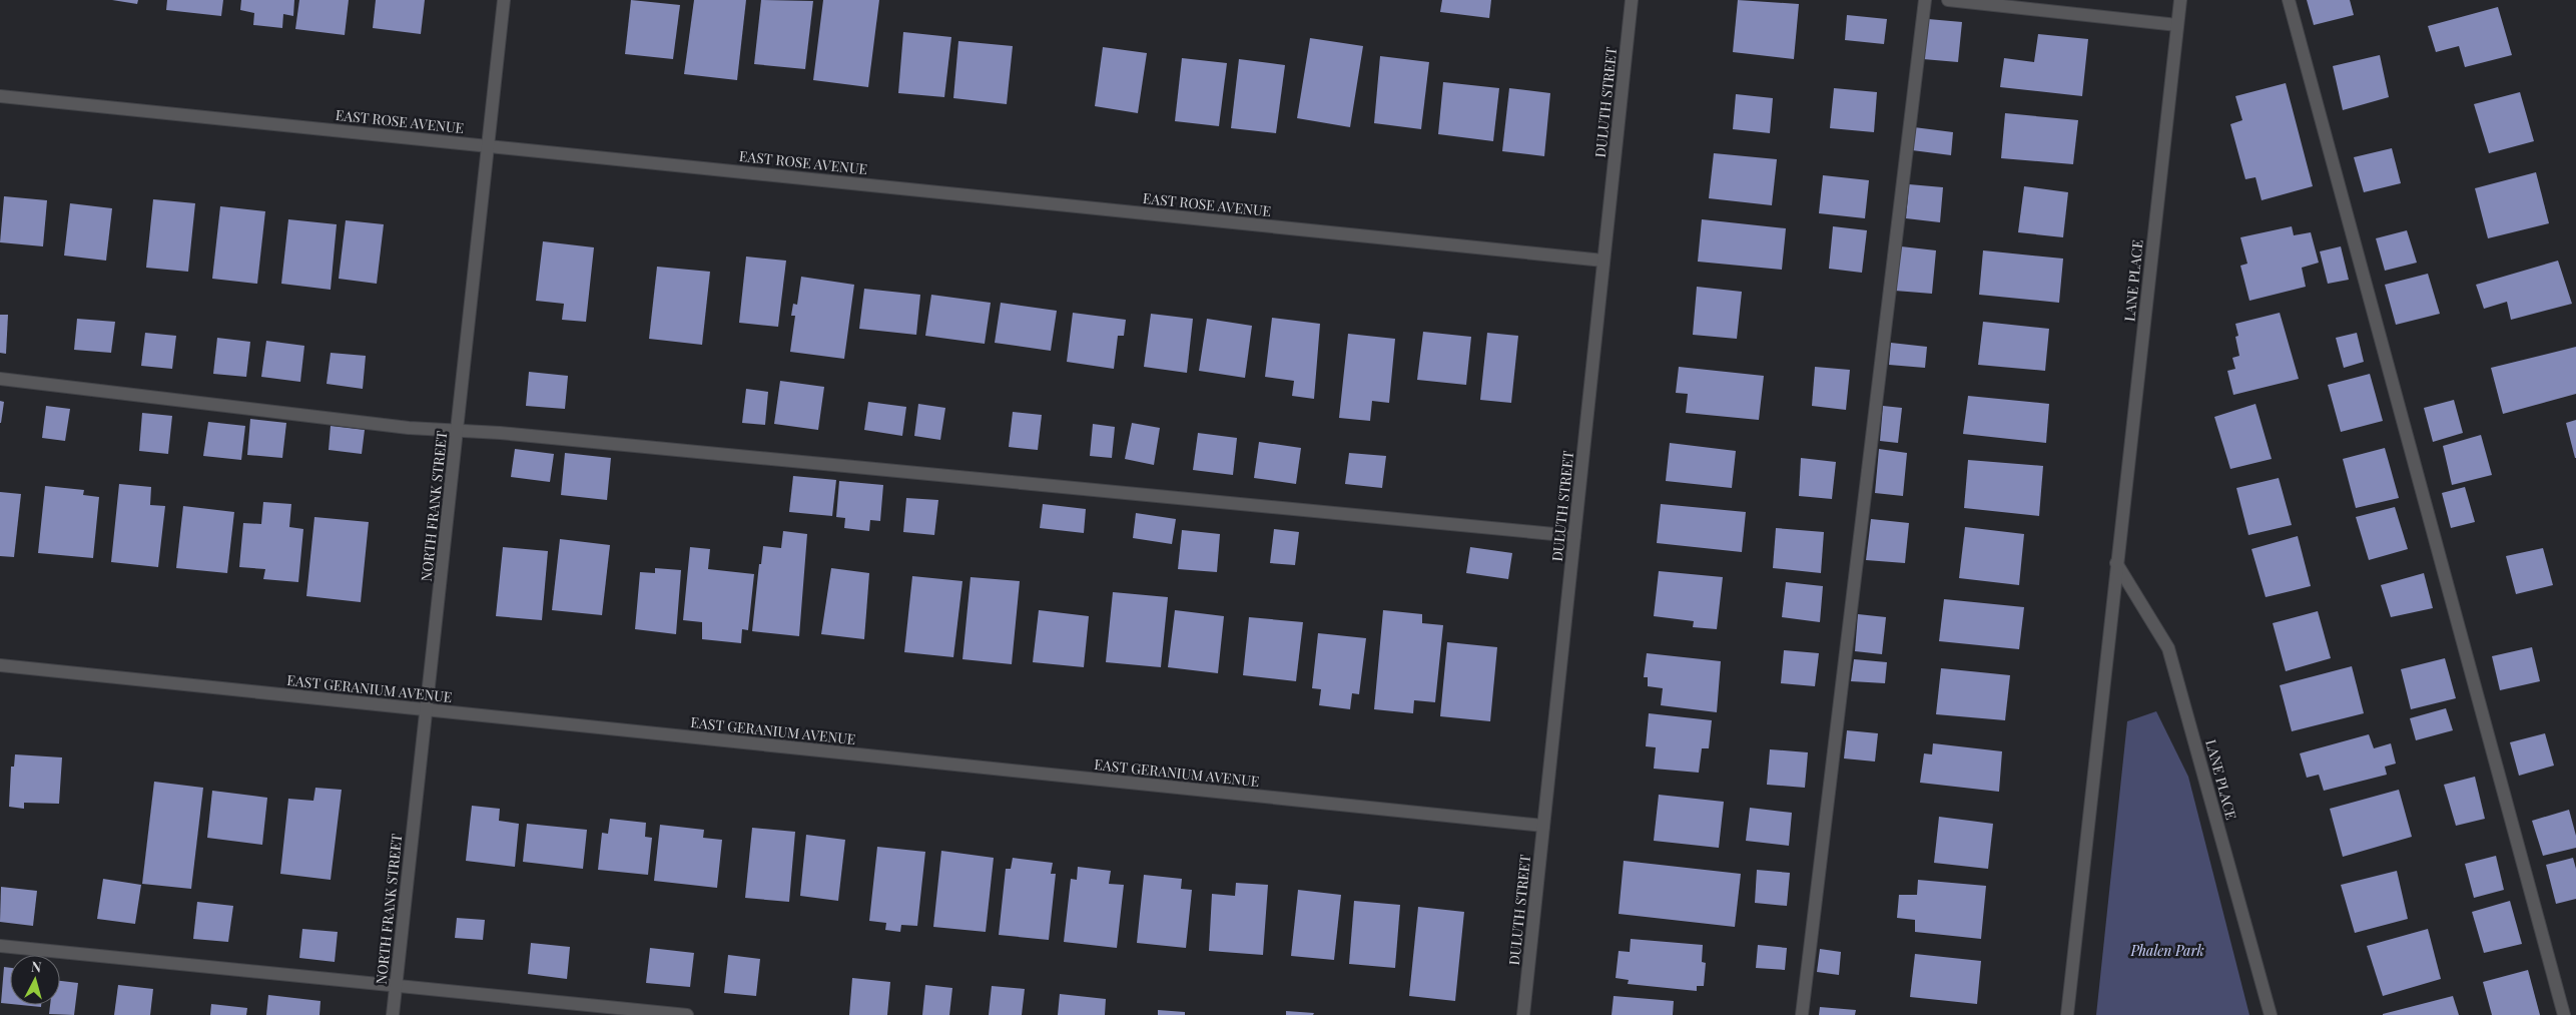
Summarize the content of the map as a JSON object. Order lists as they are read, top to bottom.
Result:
{
  "streets": {
    "street": [
      "DULUTH STREET",
      "EAST ROSE AVENUE",
      "LANE PLACE",
      "NORTH FRANK STREET",
      "EAST GERANIUM AVENUE"
    ]
  },
  "crossings": [
    ["DULUTH STREET", "EAST ROSE AVENUE"],
    ["DULUTH STREET", "EAST GERANIUM AVENUE"],
    ["EAST ROSE AVENUE", "NORTH FRANK STREET"],
    ["NORTH FRANK STREET", "EAST GERANIUM AVENUE"]
  ],
  "parks": ["Phalen Park"],
  "north": "top"
}
